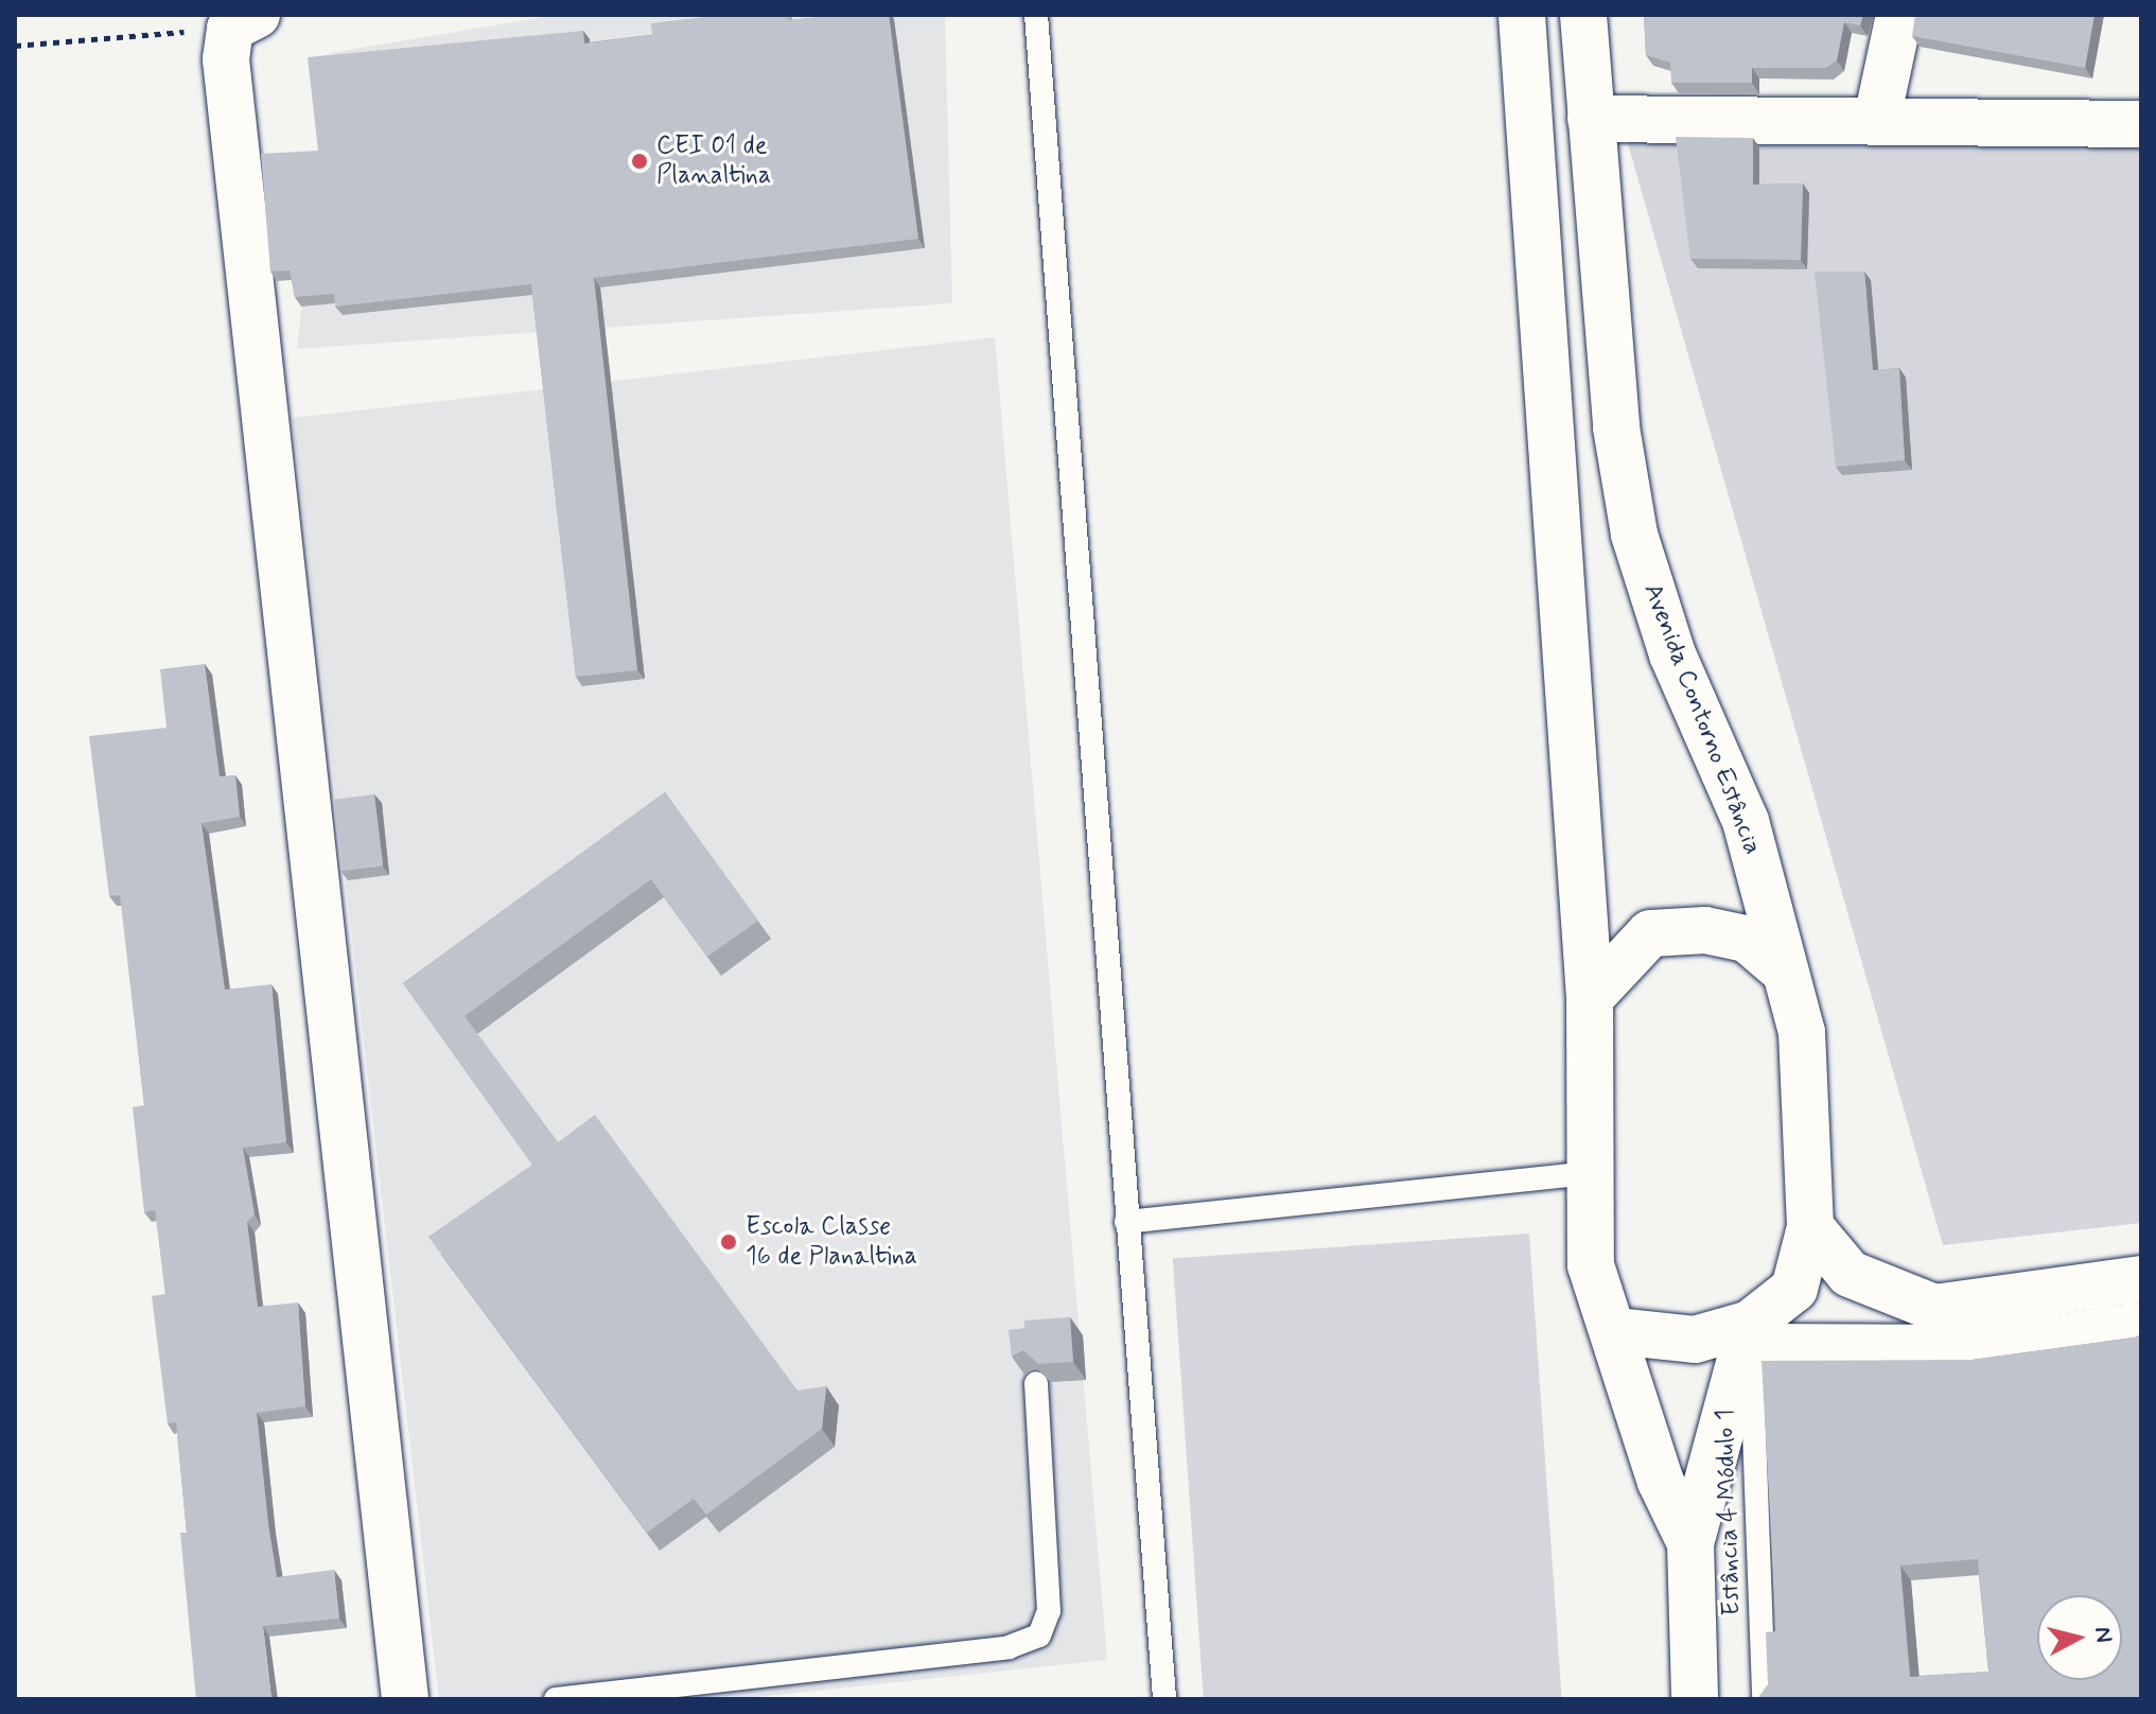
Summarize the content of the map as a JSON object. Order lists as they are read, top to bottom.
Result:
{
  "streets": {
    "street": ["Avenida Contorno Estância"],
    "lane": ["Estância 4 Módulo 1"]
  },
  "crossings": [
    ["Avenida Contorno Estância", "Estância 4 Módulo 1"]
  ],
  "places": ["CEI 01 de Planaltina", "Escola Classe 16 de Planaltina"],
  "north": "right"
}
